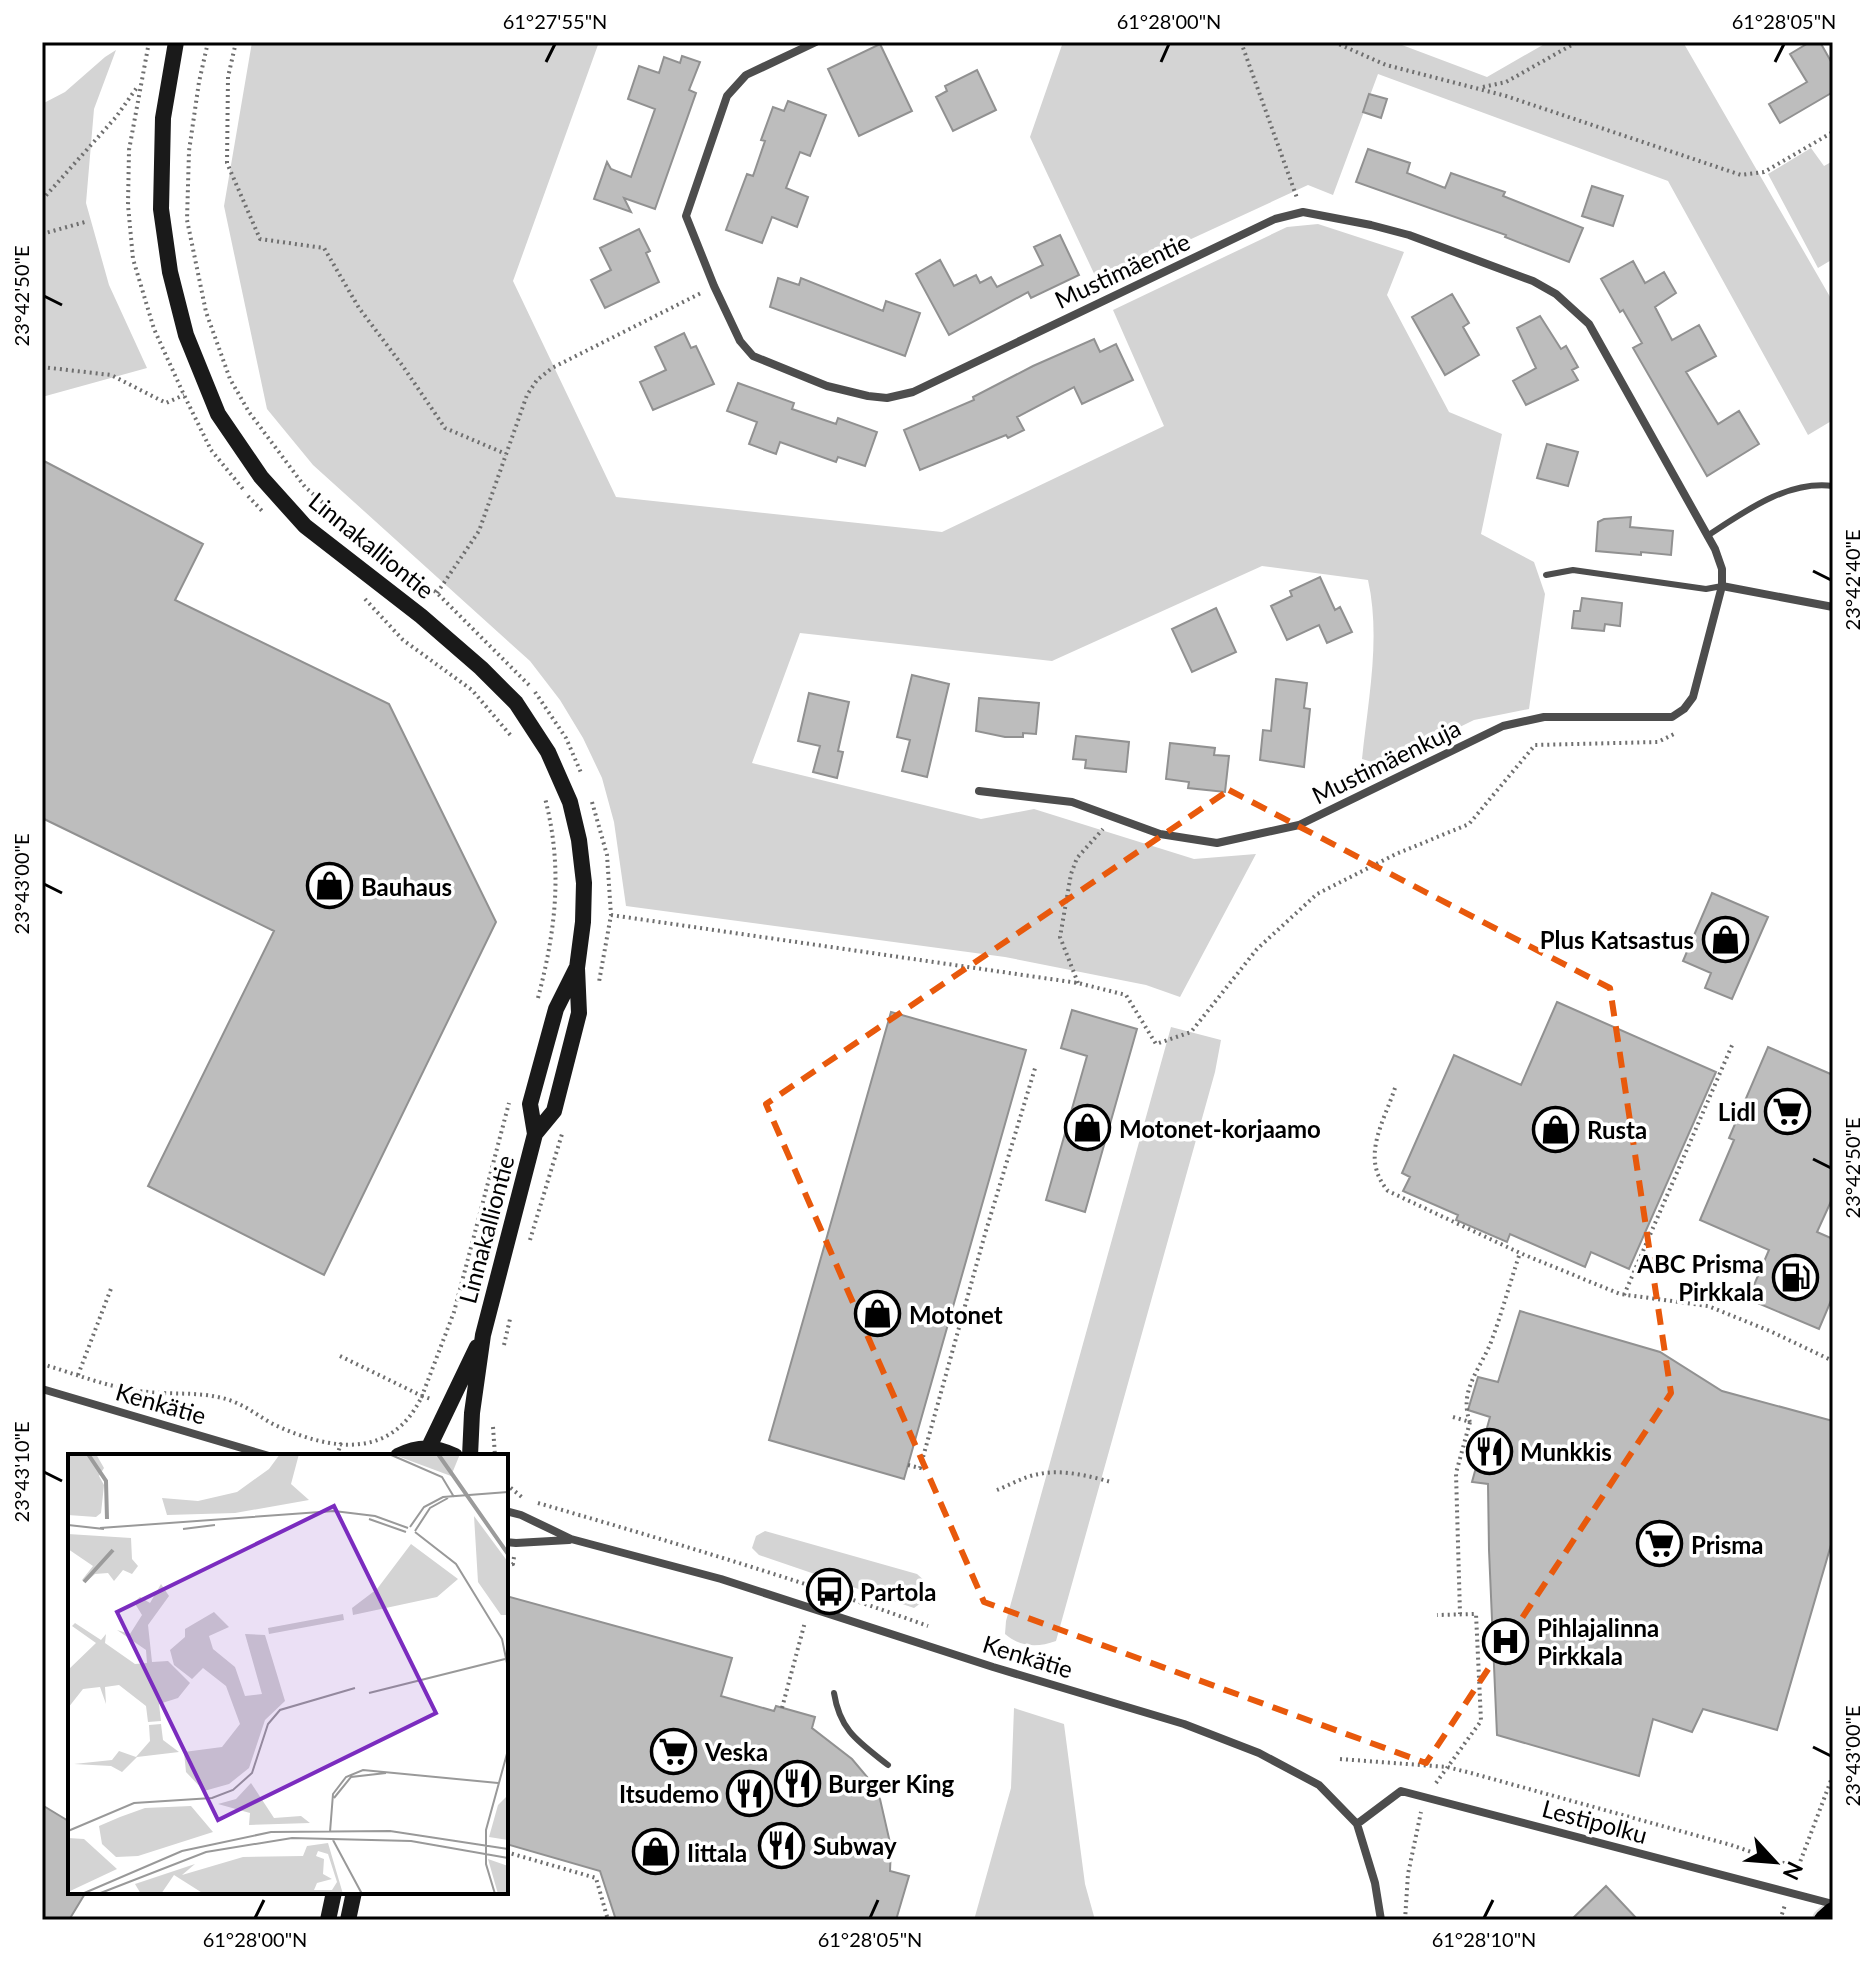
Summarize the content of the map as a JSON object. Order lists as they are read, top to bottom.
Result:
{
  "streets": {
    "main road": ["Linnakalliontie"],
    "street": [
      "Mustimäentie",
      "Mustimäenkuja",
      "Kenkätie",
      "Lestipolku"
    ]
  },
  "crossings": [
    ["Mustimäentie", "Mustimäenkuja"],
    ["Kenkätie", "Lestipolku"]
  ],
  "places": {
    "shop": [
      "Bauhaus",
      "Plus Katsastus",
      "Motonet-korjaamo",
      "Rusta",
      "Motonet",
      "Iittala"
    ],
    "supermarket": ["Lidl", "Prisma", "Veska"],
    "fuel station": ["ABC Prisma Pirkkala"],
    "restaurant": [
      "Munkkis",
      "Burger King",
      "Itsudemo",
      "Subway"
    ],
    "bus stop": ["Partola"],
    "hospital": ["Pihlajalinna Pirkkala"]
  },
  "north": "bottom right",
  "coordinates": [
    "61°27'55\"N",
    "61°28'00\"N",
    "61°28'05\"N",
    "23°42'50\"E",
    "23°42'40\"E",
    "23°43'00\"E",
    "23°43'10\"E",
    "61°28'10\"N"
  ]
}
